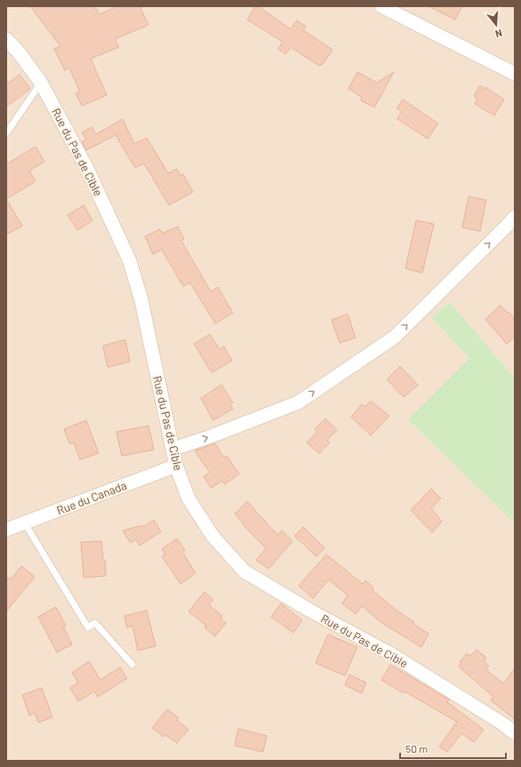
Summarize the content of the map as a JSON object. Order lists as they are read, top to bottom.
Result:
{
  "streets": {
    "street": ["Rue du Pas de Cible", "Rue du Canada"]
  },
  "crossings": [
    ["Rue du Pas de Cible", "Rue du Canada"]
  ],
  "scale_bar": "50 m",
  "north": "bottom"
}
